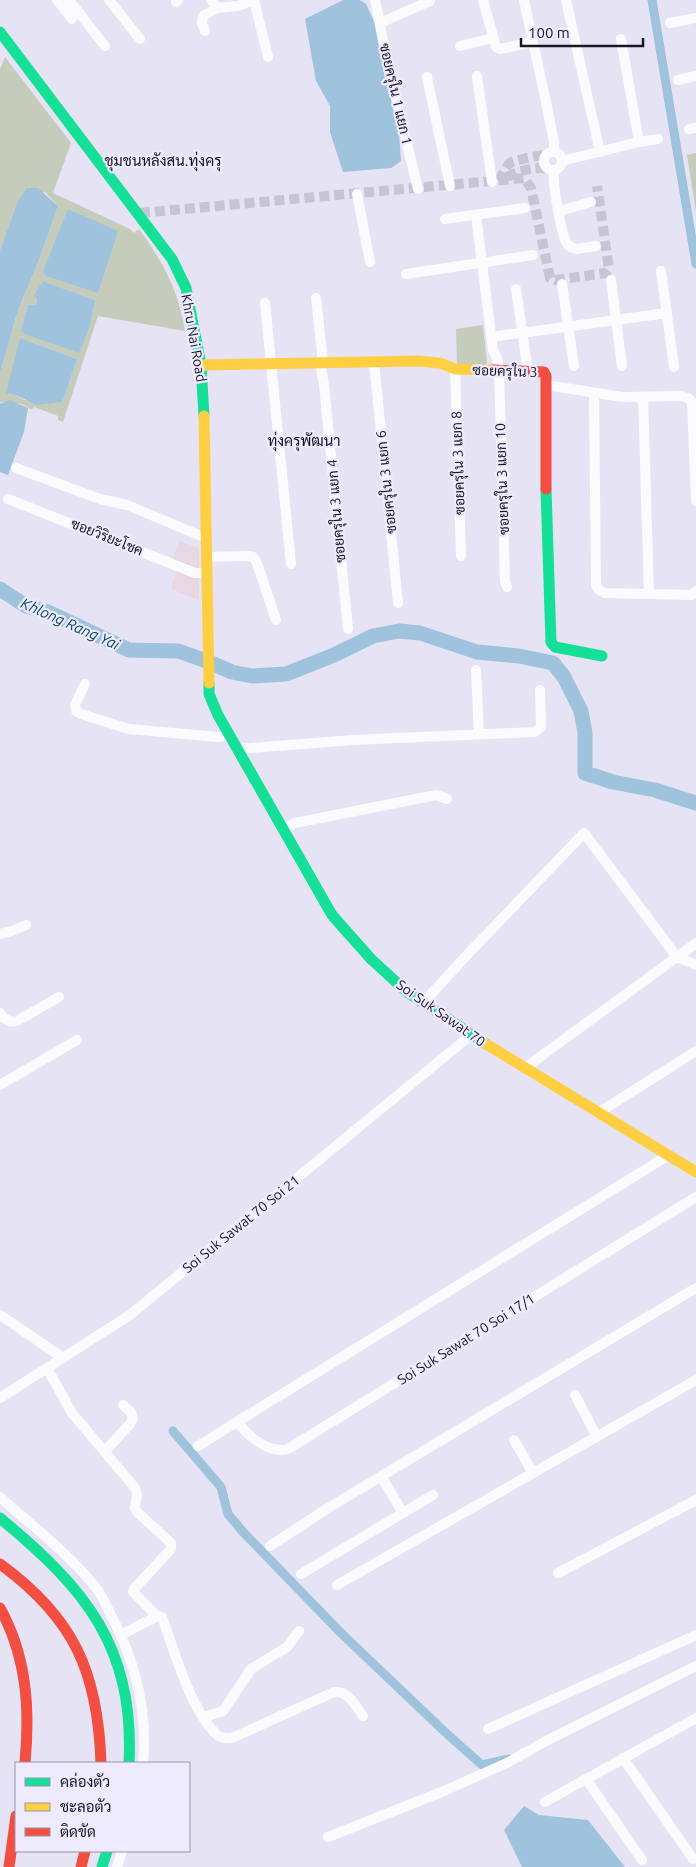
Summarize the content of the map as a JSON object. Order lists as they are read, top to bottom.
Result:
{
  "streets": {
    "main road": ["Khru Nai Road", "ซอยครุใน 3", "Soi Suk Sawat 70"],
    "street": [
      "ซอยครุใน 1 แยก 1",
      "ซอยครุใน 3 แยก 8",
      "ซอยครุใน 3 แยก 10",
      "ซอยครุใน 3 แยก 6",
      "ซอยครุใน 3 แยก 4",
      "ซอยวิริยะโชค",
      "Soi Suk Sawat 70 Soi 21",
      "Soi Suk Sawat 70 Soi 17/1"
    ]
  },
  "crossings": [
    ["Khru Nai Road", "ซอยครุใน 3"],
    ["Khru Nai Road", "ซอยวิริยะโชค"],
    ["Khru Nai Road", "Soi Suk Sawat 70"],
    ["ซอยครุใน 3", "ซอยครุใน 3 แยก 8"],
    ["ซอยครุใน 3", "ซอยครุใน 3 แยก 10"],
    ["ซอยครุใน 3", "ซอยครุใน 3 แยก 6"],
    ["ซอยครุใน 3", "ซอยครุใน 3 แยก 4"],
    ["Soi Suk Sawat 70", "Soi Suk Sawat 70 Soi 21"]
  ],
  "districts": ["ชุมชนหลังสน.ทุ่งครุ", "ทุ่งครุพัฒนา"],
  "water": ["Khlong Rang Yai"],
  "legend": ["คล่องตัว", "ชะลอตัว", "ติดขัด"],
  "scale_bar": "100 m"
}
